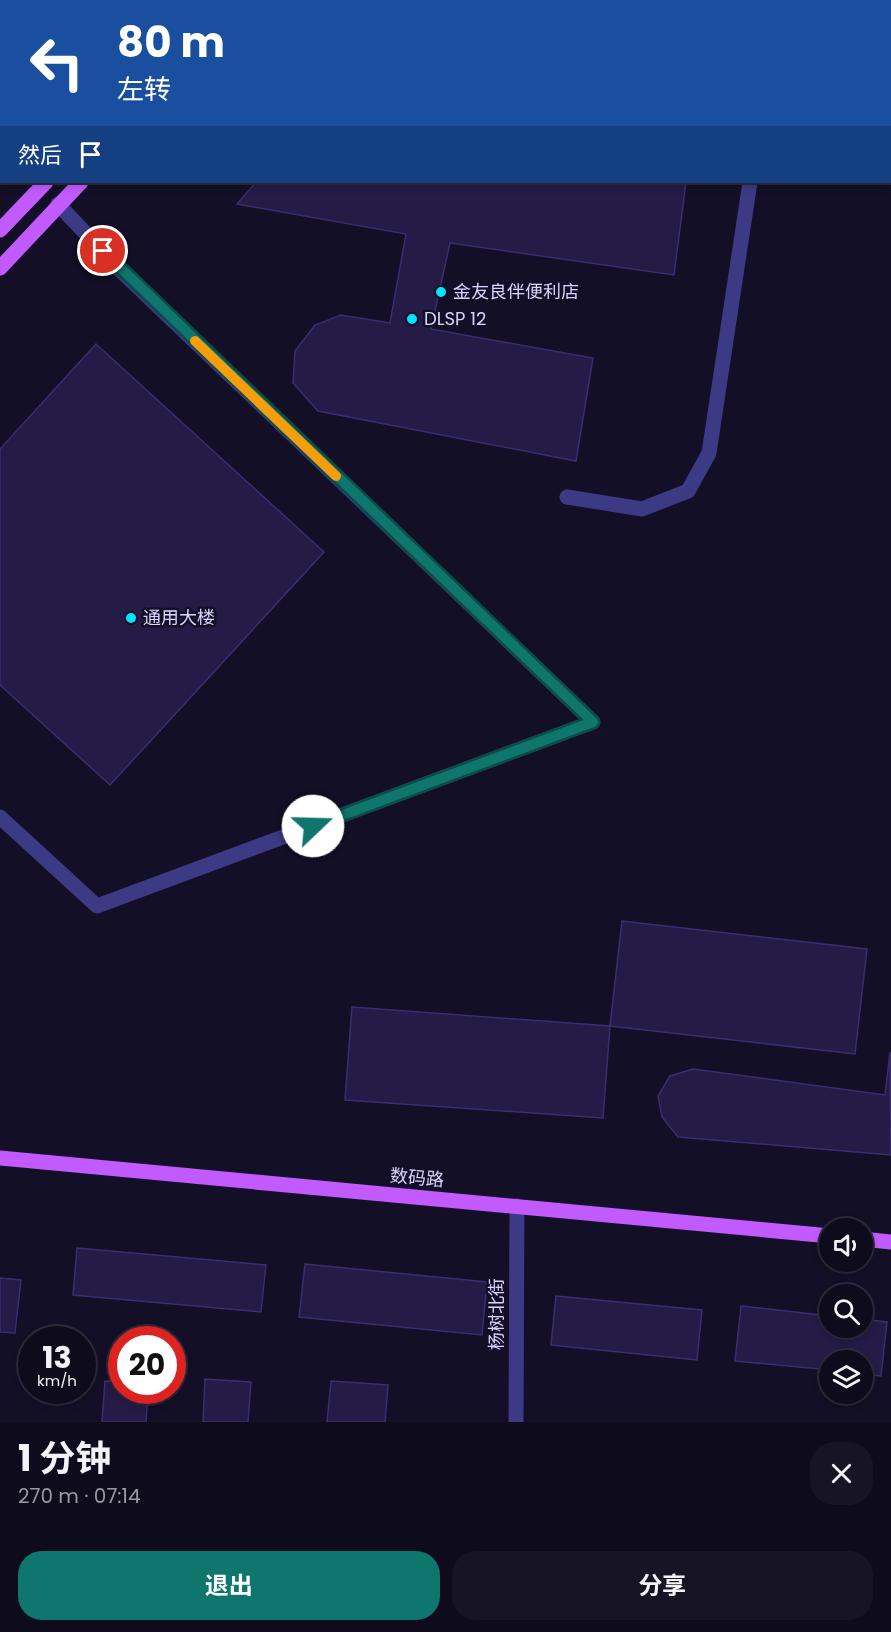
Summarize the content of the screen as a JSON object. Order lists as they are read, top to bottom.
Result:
{
  "streets": {
    "main road": ["数码路"],
    "street": ["杨树北街"]
  },
  "crossings": [
    ["数码路", "杨树北街"]
  ],
  "places": ["金友良伴便利店", "DLSP 12", "通用大楼"],
  "page": {
    "turn": ["80 m", "左转"],
    "then": "然后",
    "speed": "13 km/h",
    "limit": "20",
    "heading": ["1 分钟", "270 m · 07:14"],
    "buttons": ["退出", "分享"]
  }
}
